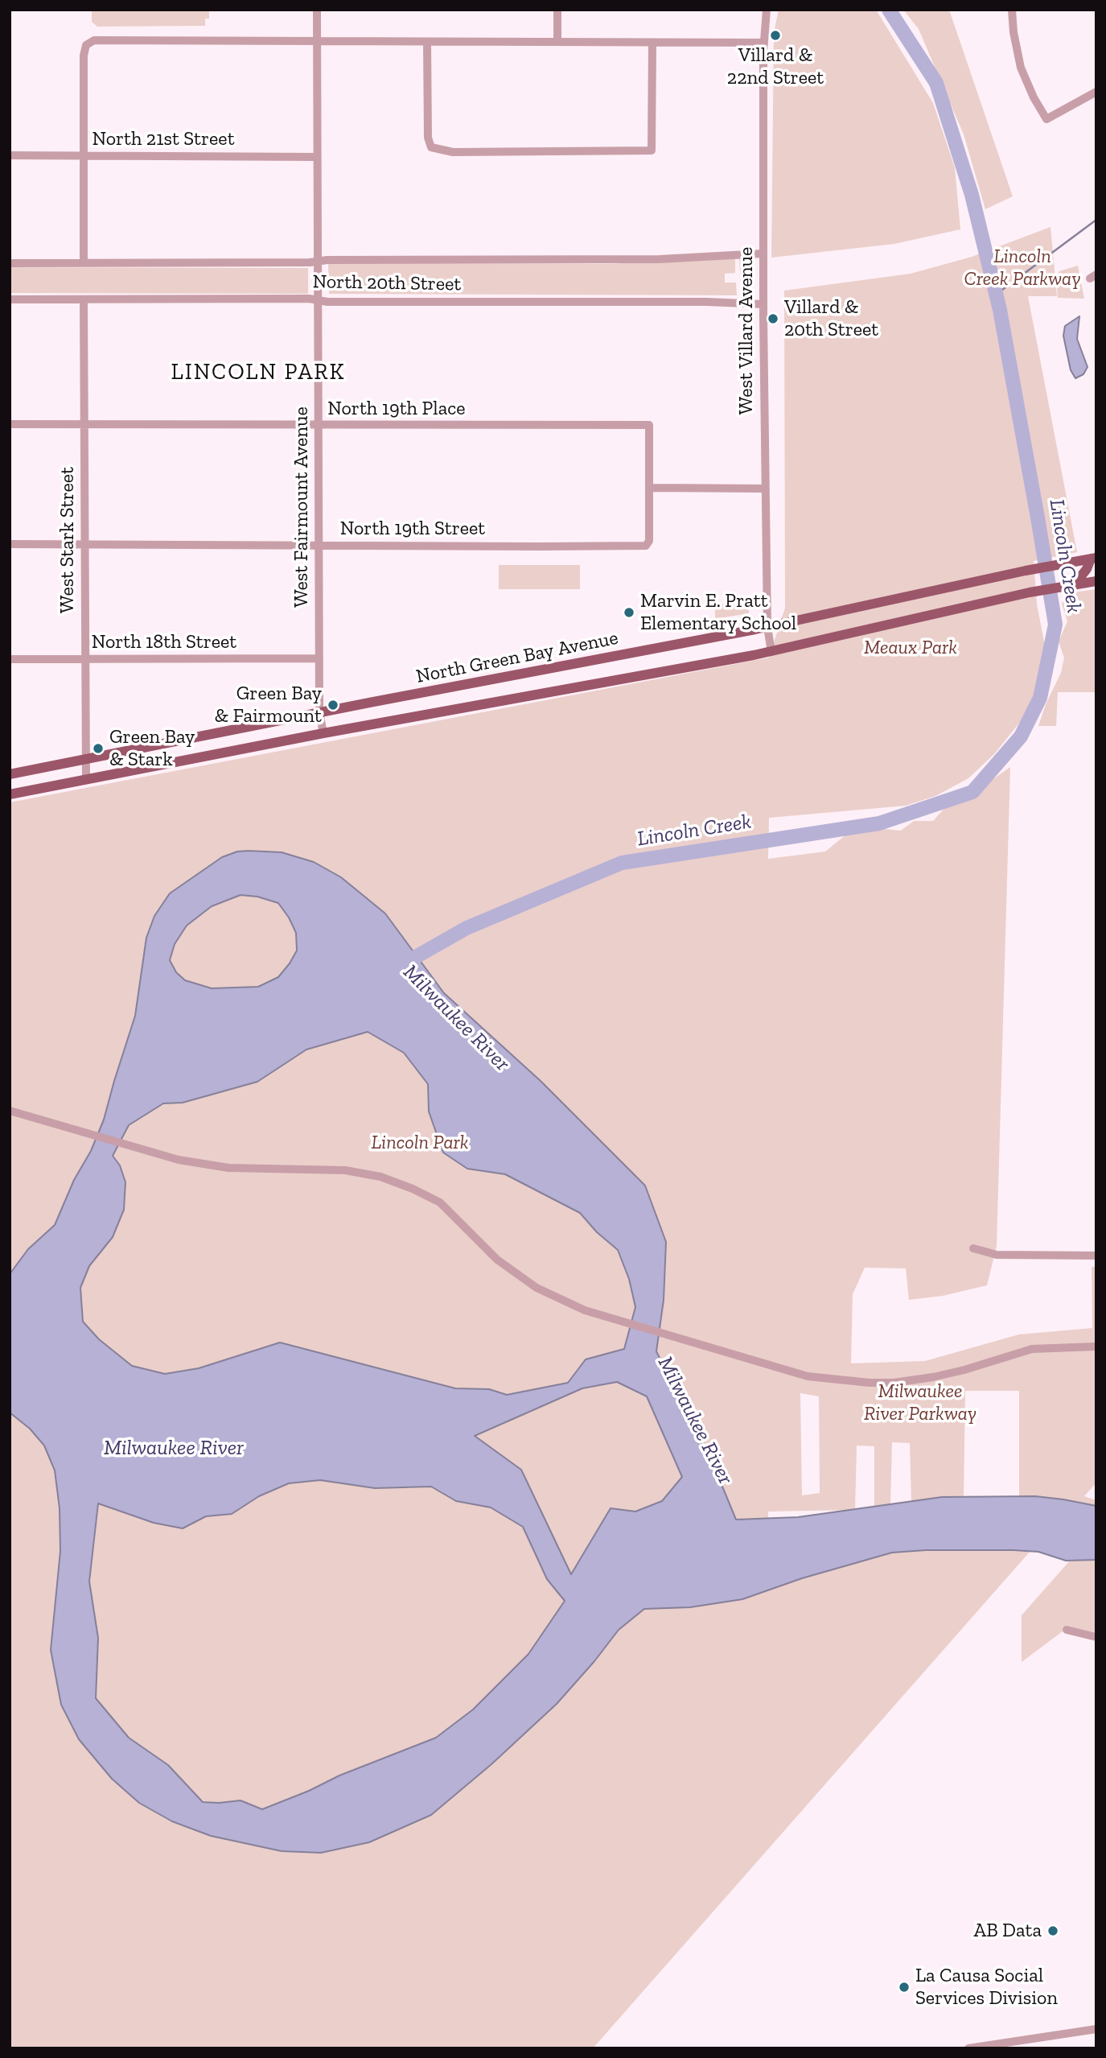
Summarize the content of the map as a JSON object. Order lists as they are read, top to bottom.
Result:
{
  "streets": {
    "main road": ["North Green Bay Avenue"],
    "street": [
      "North 21st Street",
      "North 20th Street",
      "West Villard Avenue",
      "North 19th Place",
      "West Fairmount Avenue",
      "North 19th Street",
      "West Stark Street",
      "North 18th Street"
    ]
  },
  "crossings": [
    ["North 21st Street", "West Fairmount Avenue"],
    ["North 20th Street", "West Villard Avenue"],
    ["North 20th Street", "West Fairmount Avenue"],
    ["North 20th Street", "West Stark Street"],
    ["West Villard Avenue", "North Green Bay Avenue"],
    ["North 19th Place", "West Fairmount Avenue"],
    ["North 19th Place", "North 19th Street"],
    ["North 19th Place", "West Stark Street"],
    ["West Fairmount Avenue", "North 19th Street"],
    ["West Fairmount Avenue", "North 18th Street"],
    ["West Fairmount Avenue", "North Green Bay Avenue"],
    ["North 19th Street", "West Stark Street"],
    ["West Stark Street", "North 18th Street"],
    ["West Stark Street", "North Green Bay Avenue"]
  ],
  "districts": ["LINCOLN PARK"],
  "water": ["Lincoln Creek", "Milwaukee River"],
  "parks": [
    "Lincoln Creek Parkway",
    "Meaux Park",
    "Lincoln Park",
    "Milwaukee River Parkway"
  ],
  "places": [
    "Villard & 22nd Street",
    "Villard & 20th Street",
    "Marvin E. Pratt Elementary School",
    "Green Bay & Fairmount",
    "Green Bay & Stark",
    "AB Data",
    "La Causa Social Services Division"
  ]
}
